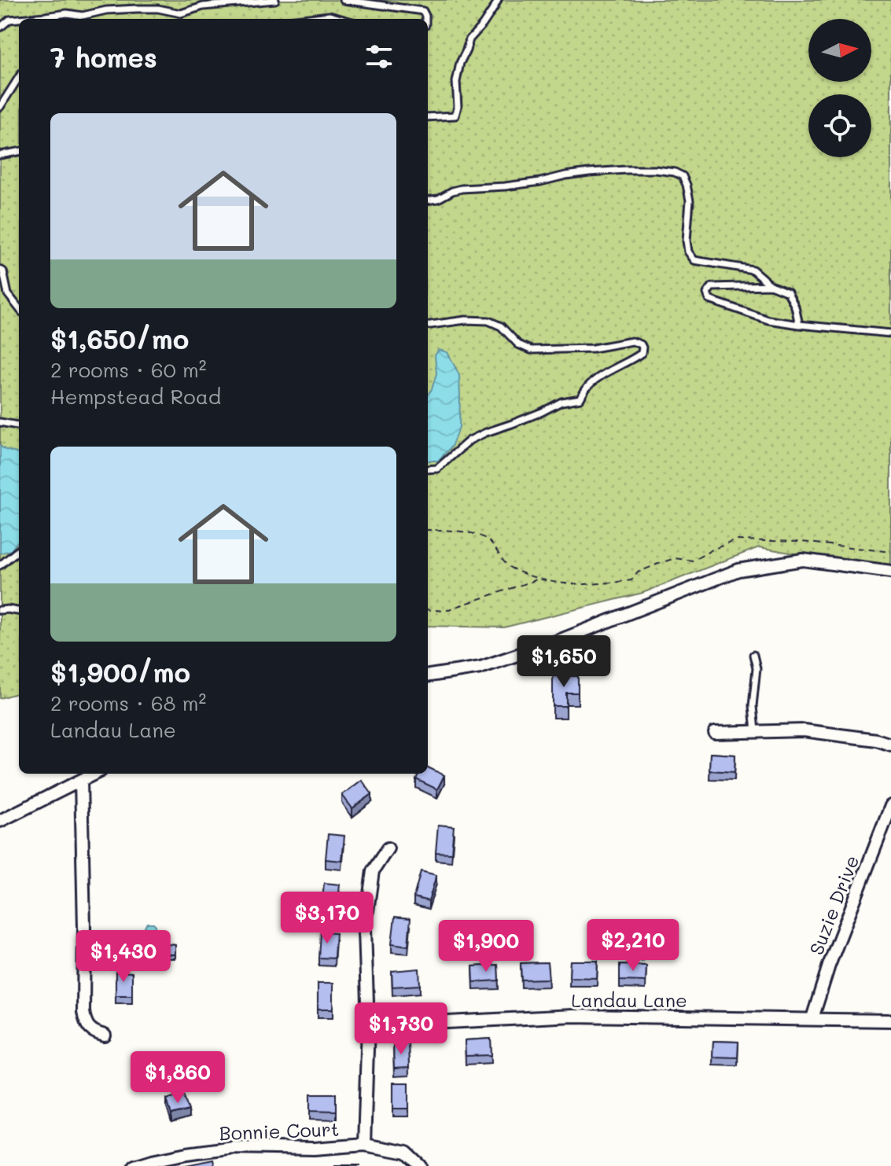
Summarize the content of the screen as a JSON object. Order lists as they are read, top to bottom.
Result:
{
  "streets": {
    "street": ["Suzie Drive", "Landau Lane", "Bonnie Court"]
  },
  "crossings": [
    ["Suzie Drive", "Landau Lane"]
  ],
  "north": "right",
  "page": {
    "heading": "7 homes",
    "list": [
      {
        "name": "$1,650/mo",
        "note": "2 rooms · 60 m² · Hempstead Road"
      },
      {
        "name": "$1,900/mo",
        "note": "2 rooms · 68 m² · Landau Lane"
      }
    ],
    "price": [
      "$1,650",
      "$3,170",
      "$2,210",
      "$1,900",
      "$1,430",
      "$1,730",
      "$1,860"
    ]
  }
}
